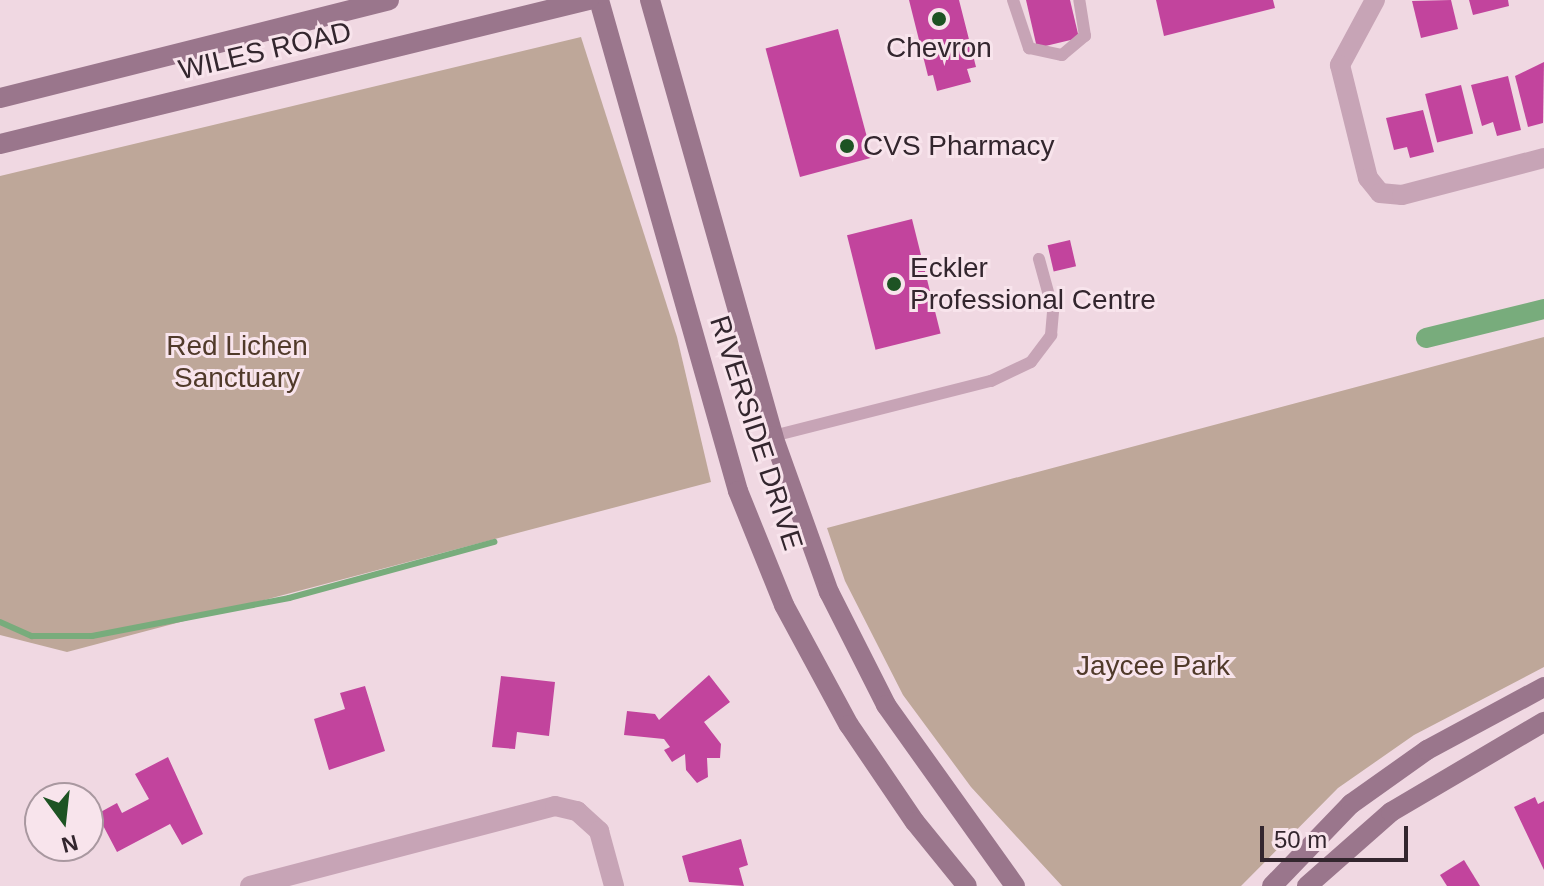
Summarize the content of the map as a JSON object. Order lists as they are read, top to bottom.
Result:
{
  "streets": {
    "street": ["WILES ROAD", "RIVERSIDE DRIVE"]
  },
  "parks": ["Red Lichen Sanctuary", "Jaycee Park"],
  "places": ["Chevron", "CVS Pharmacy", "Eckler Professional Centre"],
  "scale_bar": "50 m",
  "north": "bottom"
}
